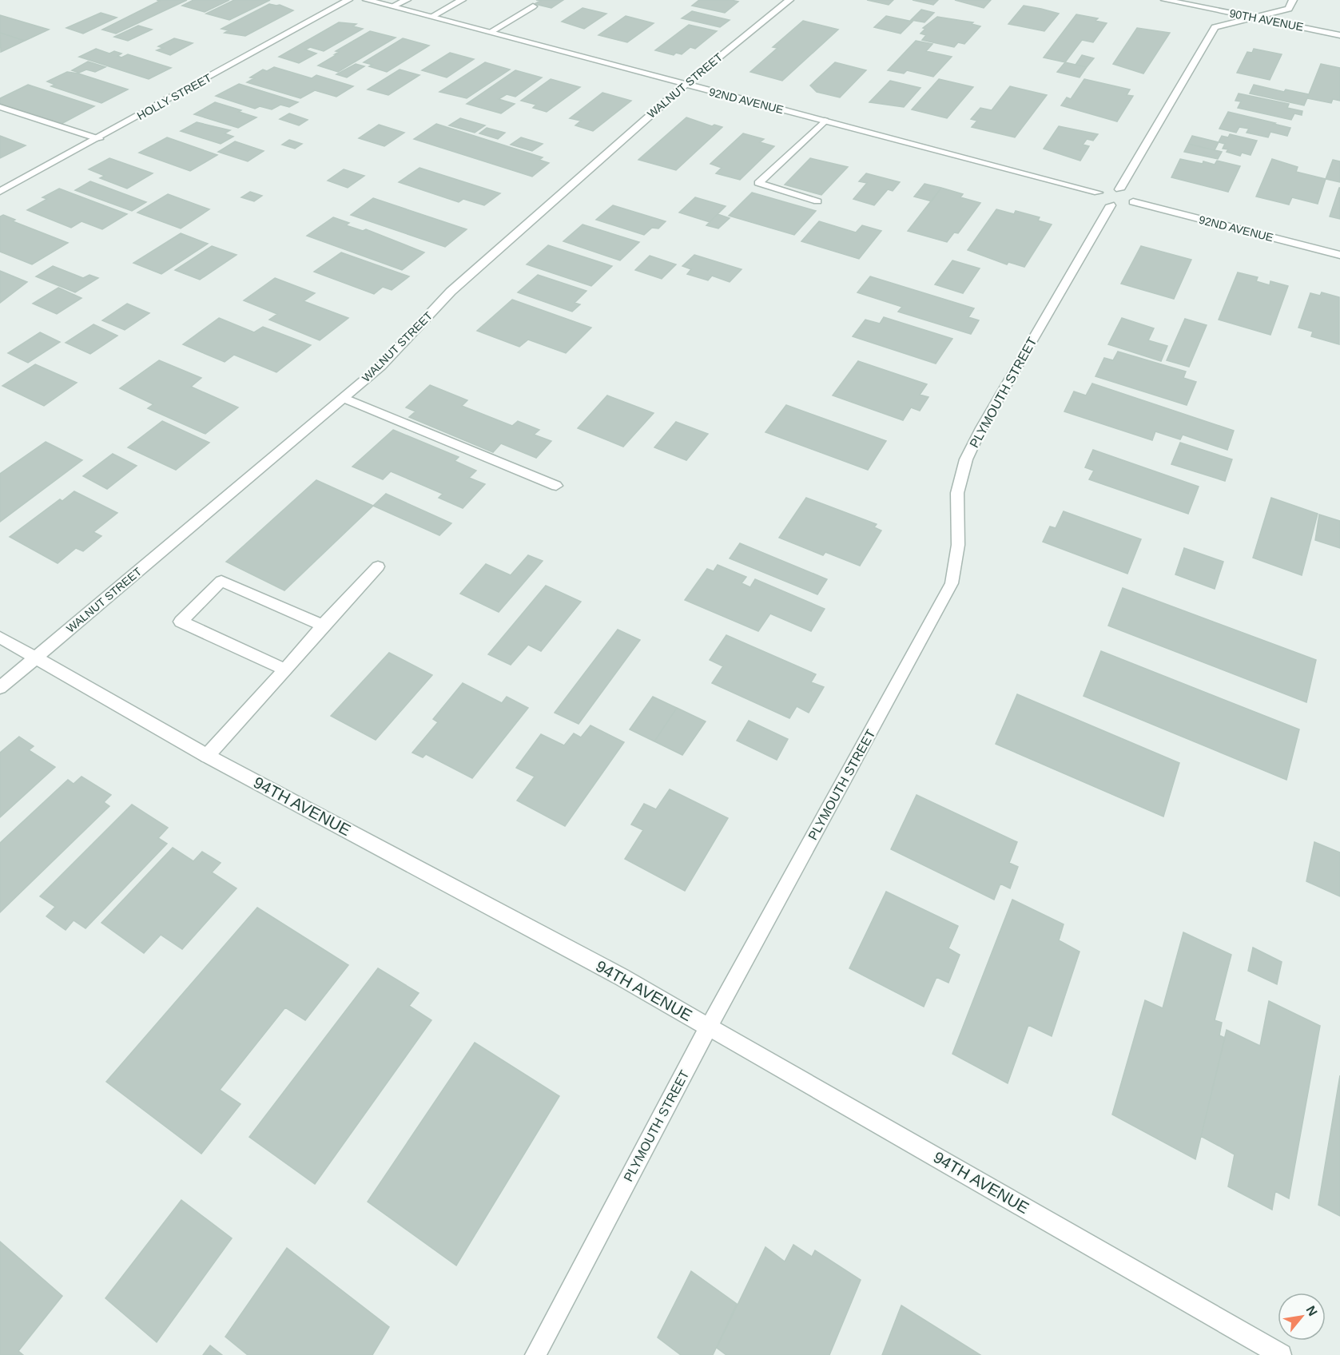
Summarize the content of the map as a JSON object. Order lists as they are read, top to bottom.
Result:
{
  "streets": {
    "street": [
      "90TH AVENUE",
      "WALNUT STREET",
      "HOLLY STREET",
      "92ND AVENUE",
      "PLYMOUTH STREET",
      "94TH AVENUE"
    ]
  },
  "crossings": [
    ["WALNUT STREET", "92ND AVENUE"],
    ["WALNUT STREET", "94TH AVENUE"],
    ["PLYMOUTH STREET", "94TH AVENUE"]
  ],
  "north": "top right"
}
